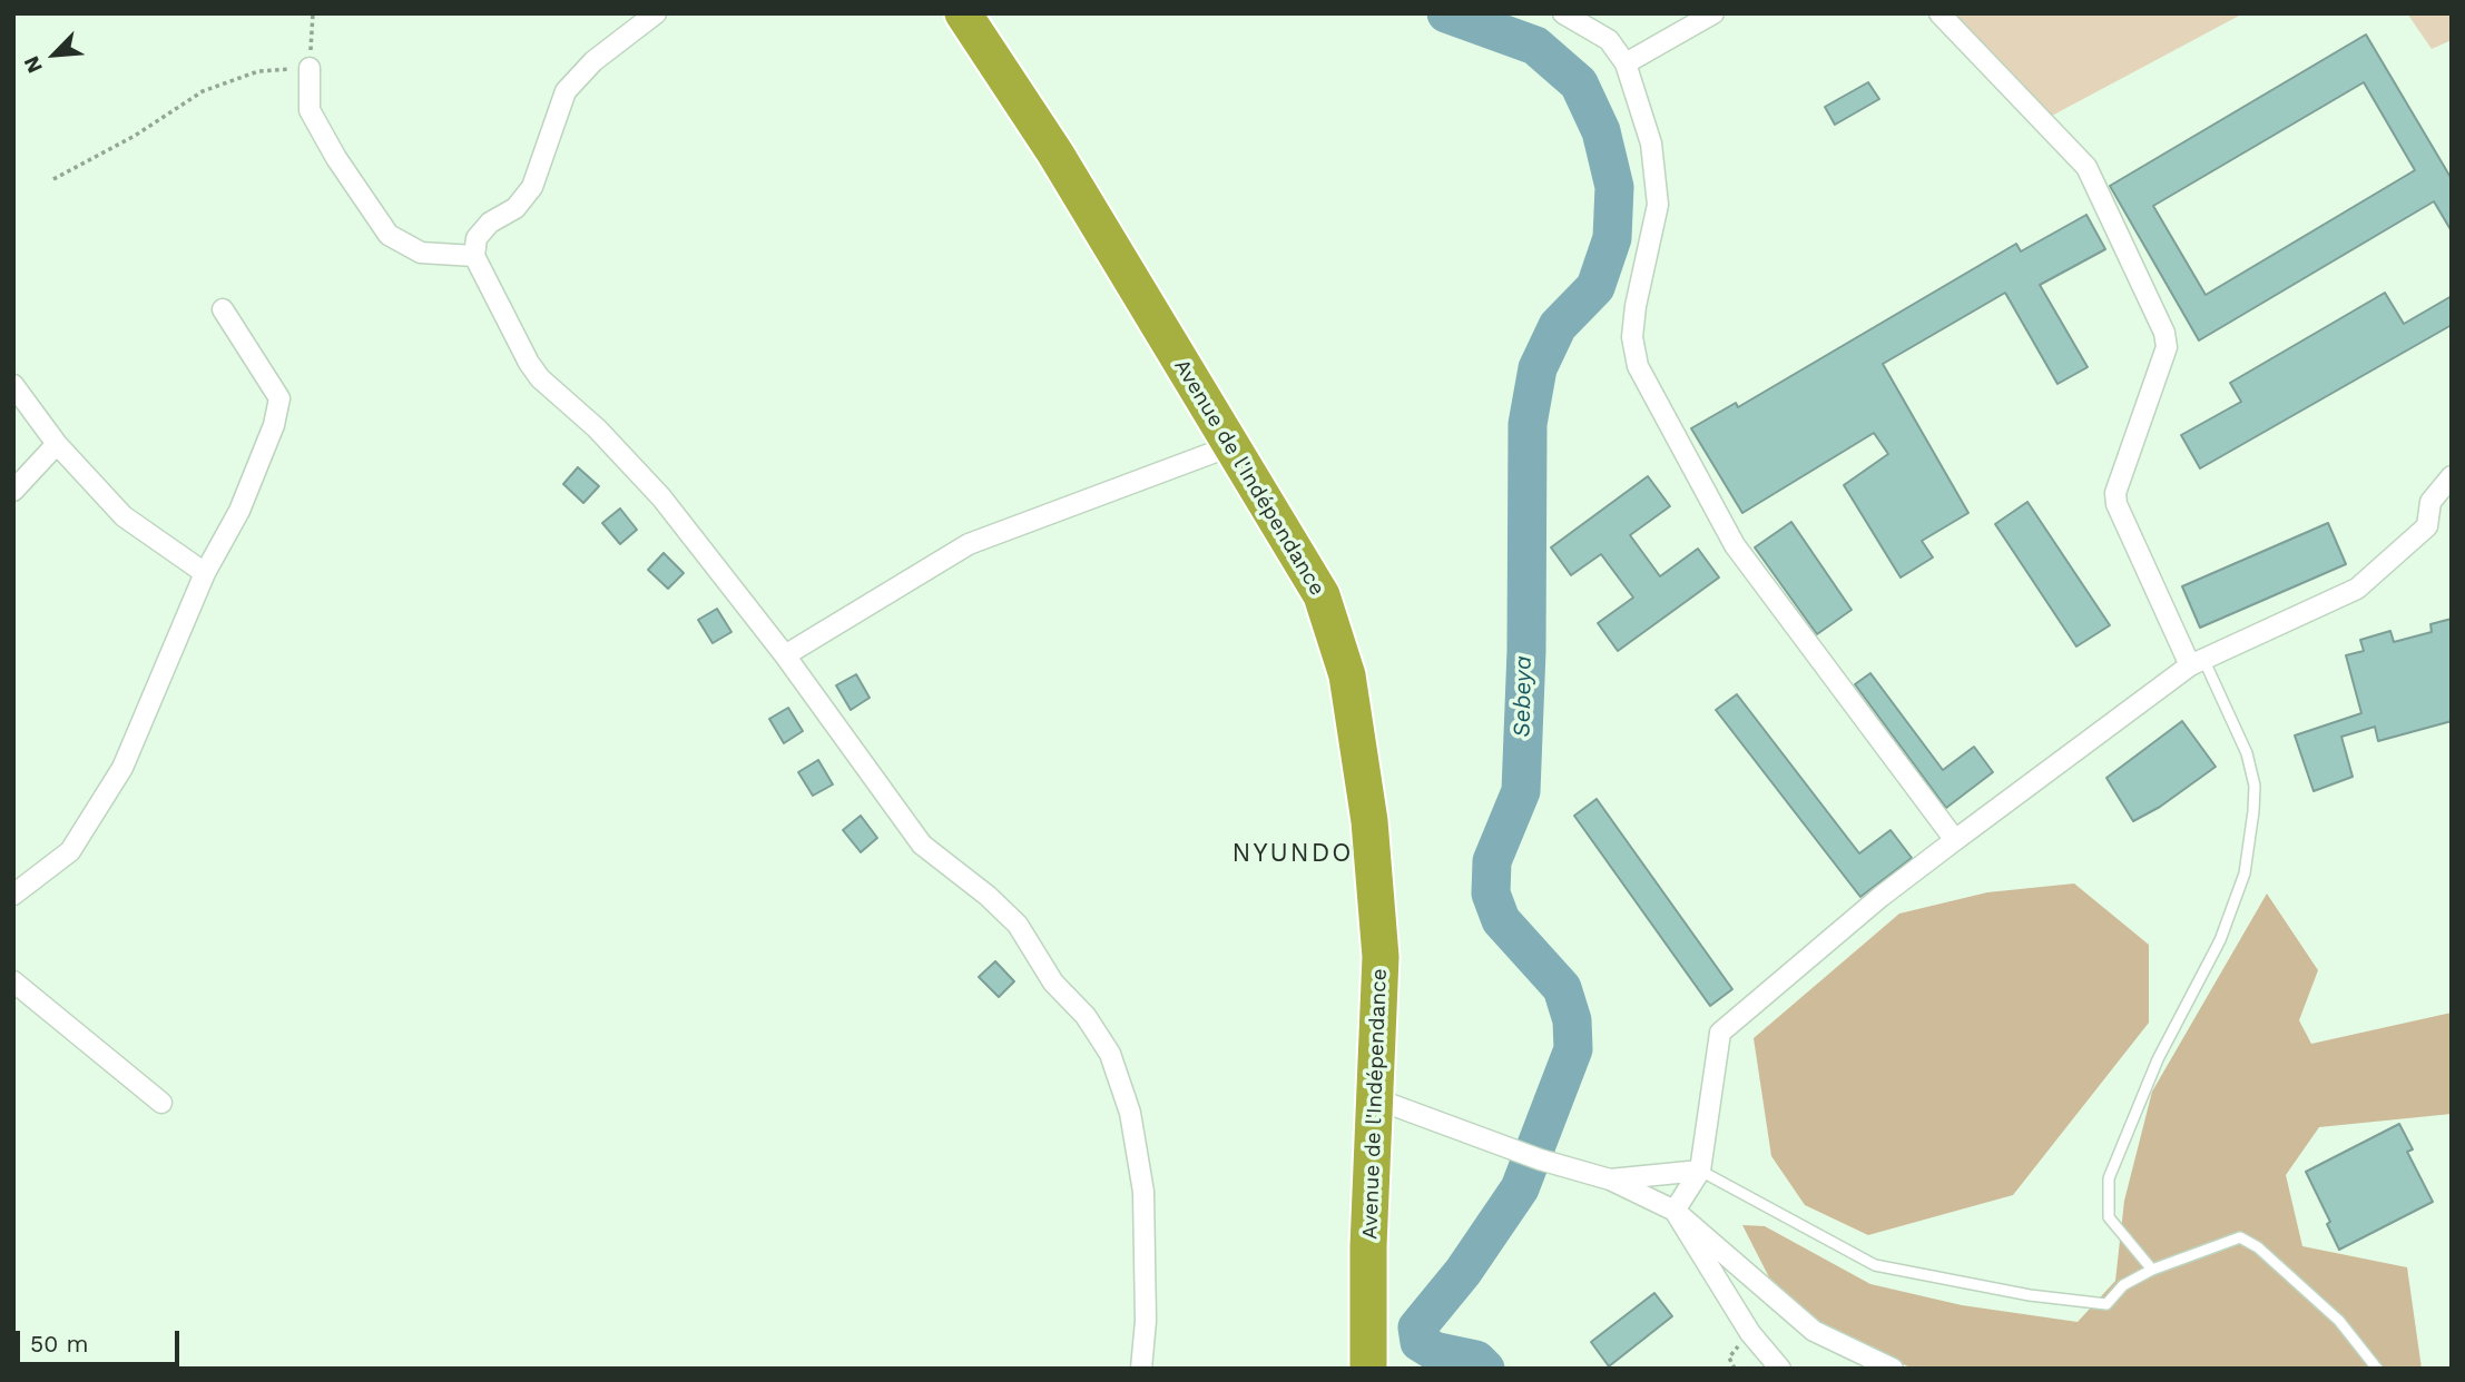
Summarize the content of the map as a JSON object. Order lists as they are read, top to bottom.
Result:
{
  "streets": {
    "highway": ["Avenue de l'Indépendance"]
  },
  "districts": ["NYUNDO"],
  "water": ["Sebeya"],
  "scale_bar": "50 m",
  "north": "bottom left"
}
